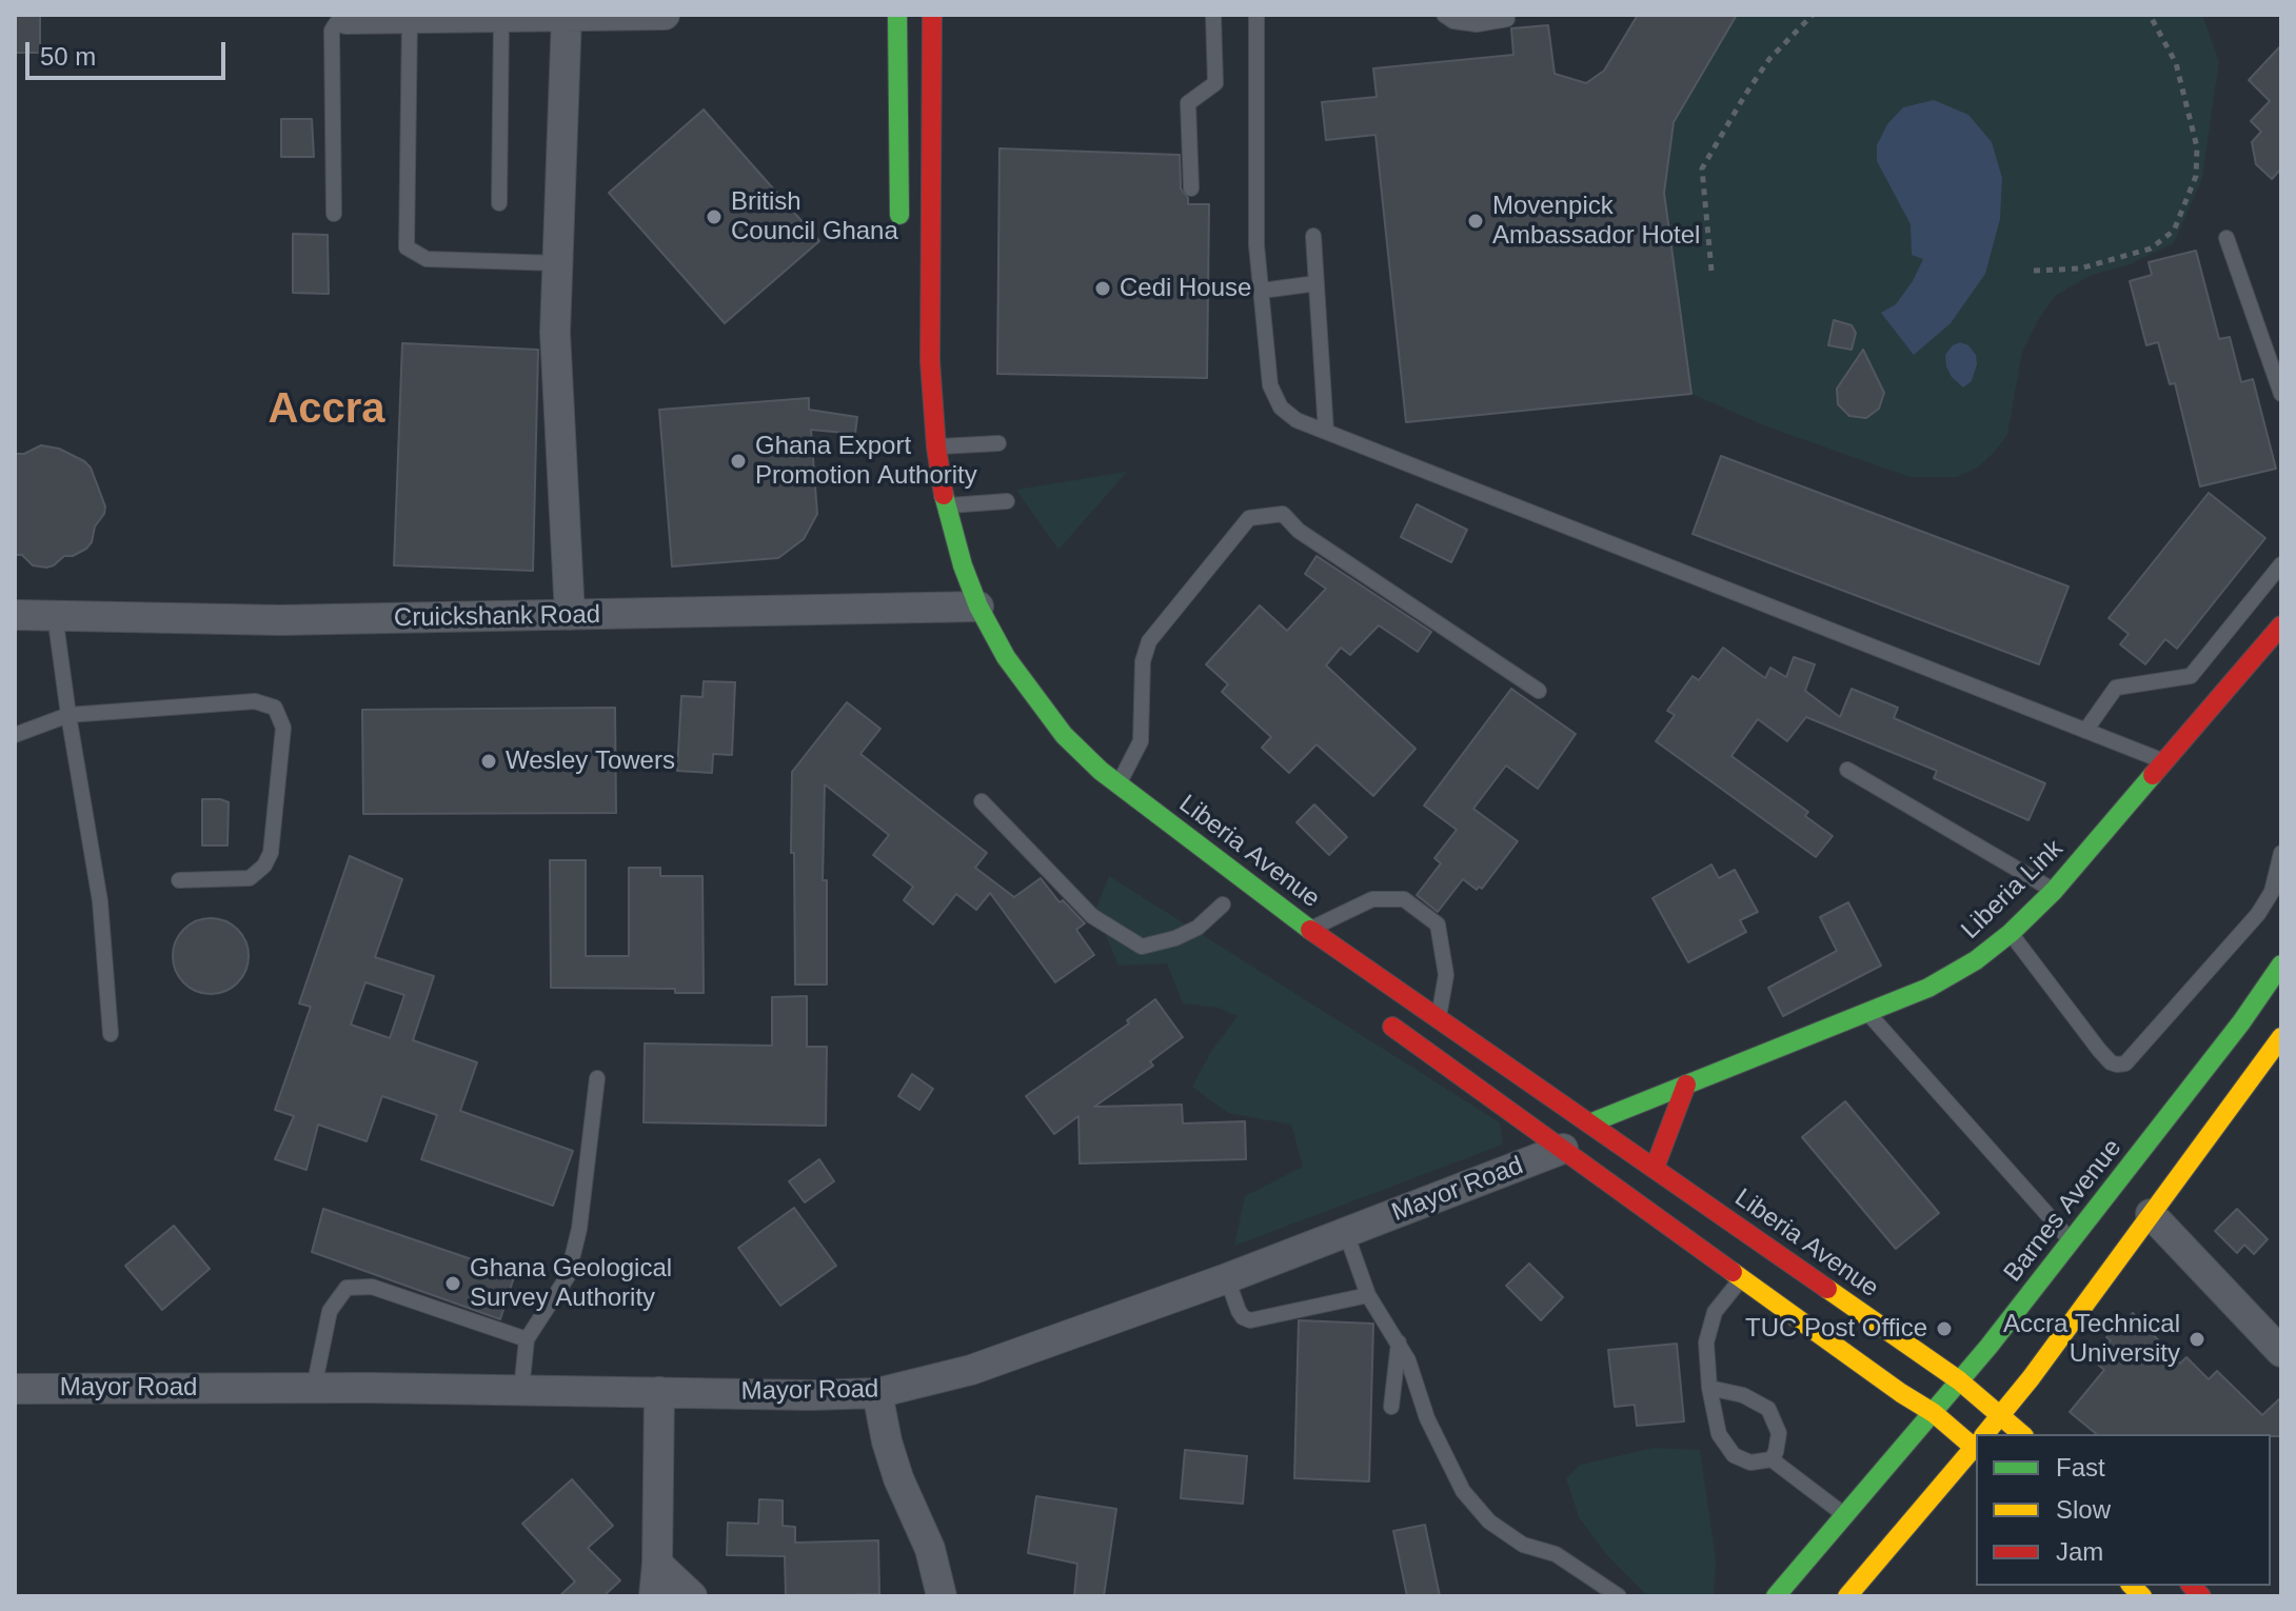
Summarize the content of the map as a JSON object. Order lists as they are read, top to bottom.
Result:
{
  "streets": {
    "main road": ["Liberia Avenue", "Liberia Link", "Barnes Avenue"],
    "street": ["Cruickshank Road", "Mayor Road"]
  },
  "crossings": [
    ["Cruickshank Road", "Liberia Avenue"],
    ["Liberia Avenue", "Liberia Link"],
    ["Liberia Avenue", "Barnes Avenue"]
  ],
  "districts": ["Accra"],
  "places": [
    "British Council Ghana",
    "Movenpick Ambassador Hotel",
    "Cedi House",
    "Ghana Export Promotion Authority",
    "Wesley Towers",
    "Ghana Geological Survey Authority",
    "TUC Post Office",
    "Accra Technical University"
  ],
  "legend": ["Fast", "Slow", "Jam"],
  "scale_bar": "50 m"
}
